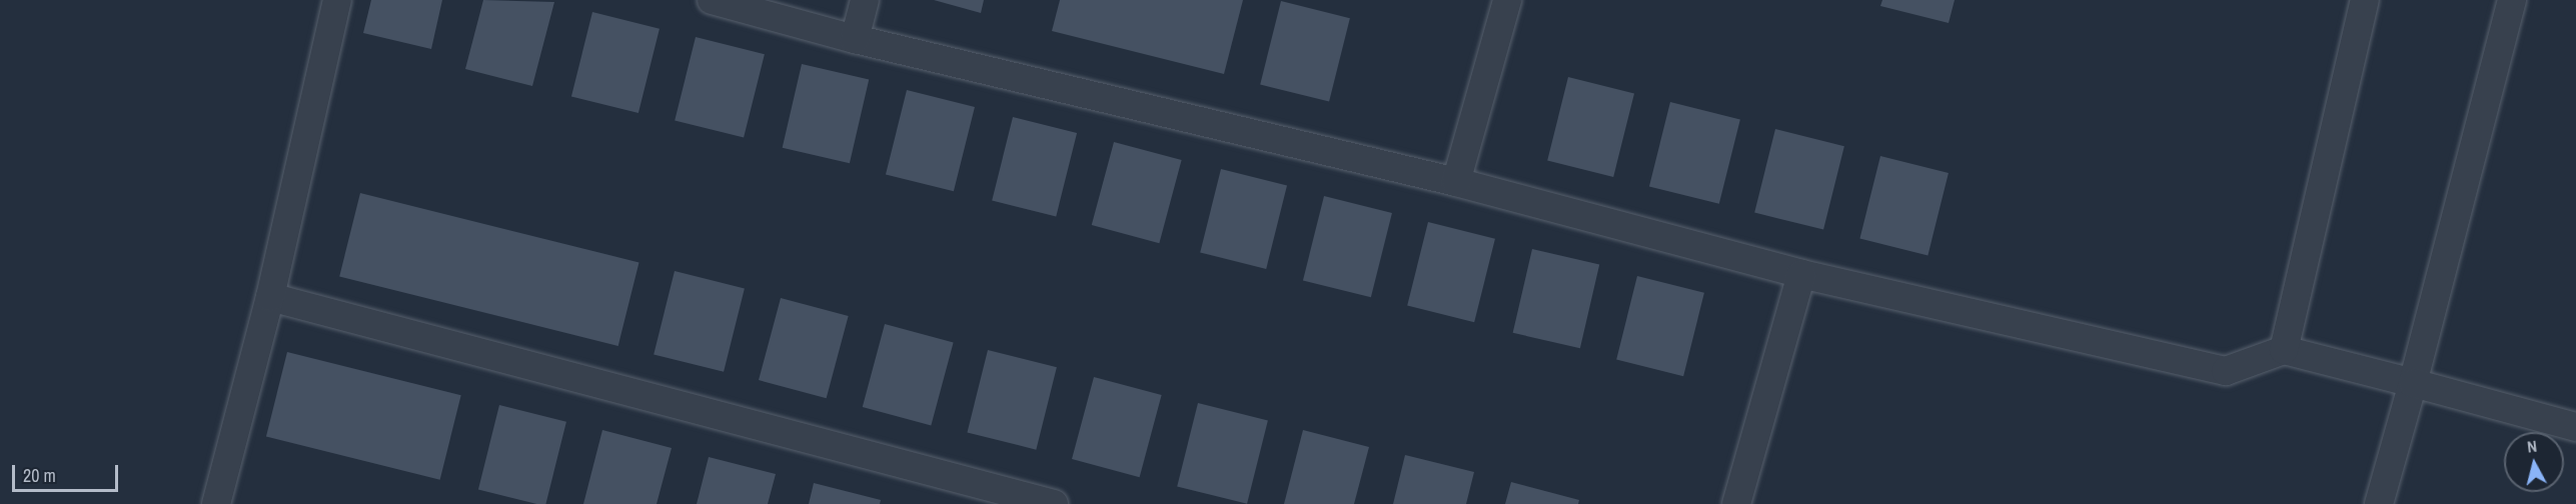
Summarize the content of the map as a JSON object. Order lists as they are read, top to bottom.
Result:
{
  "scale_bar": "20 m",
  "north": "top"
}
